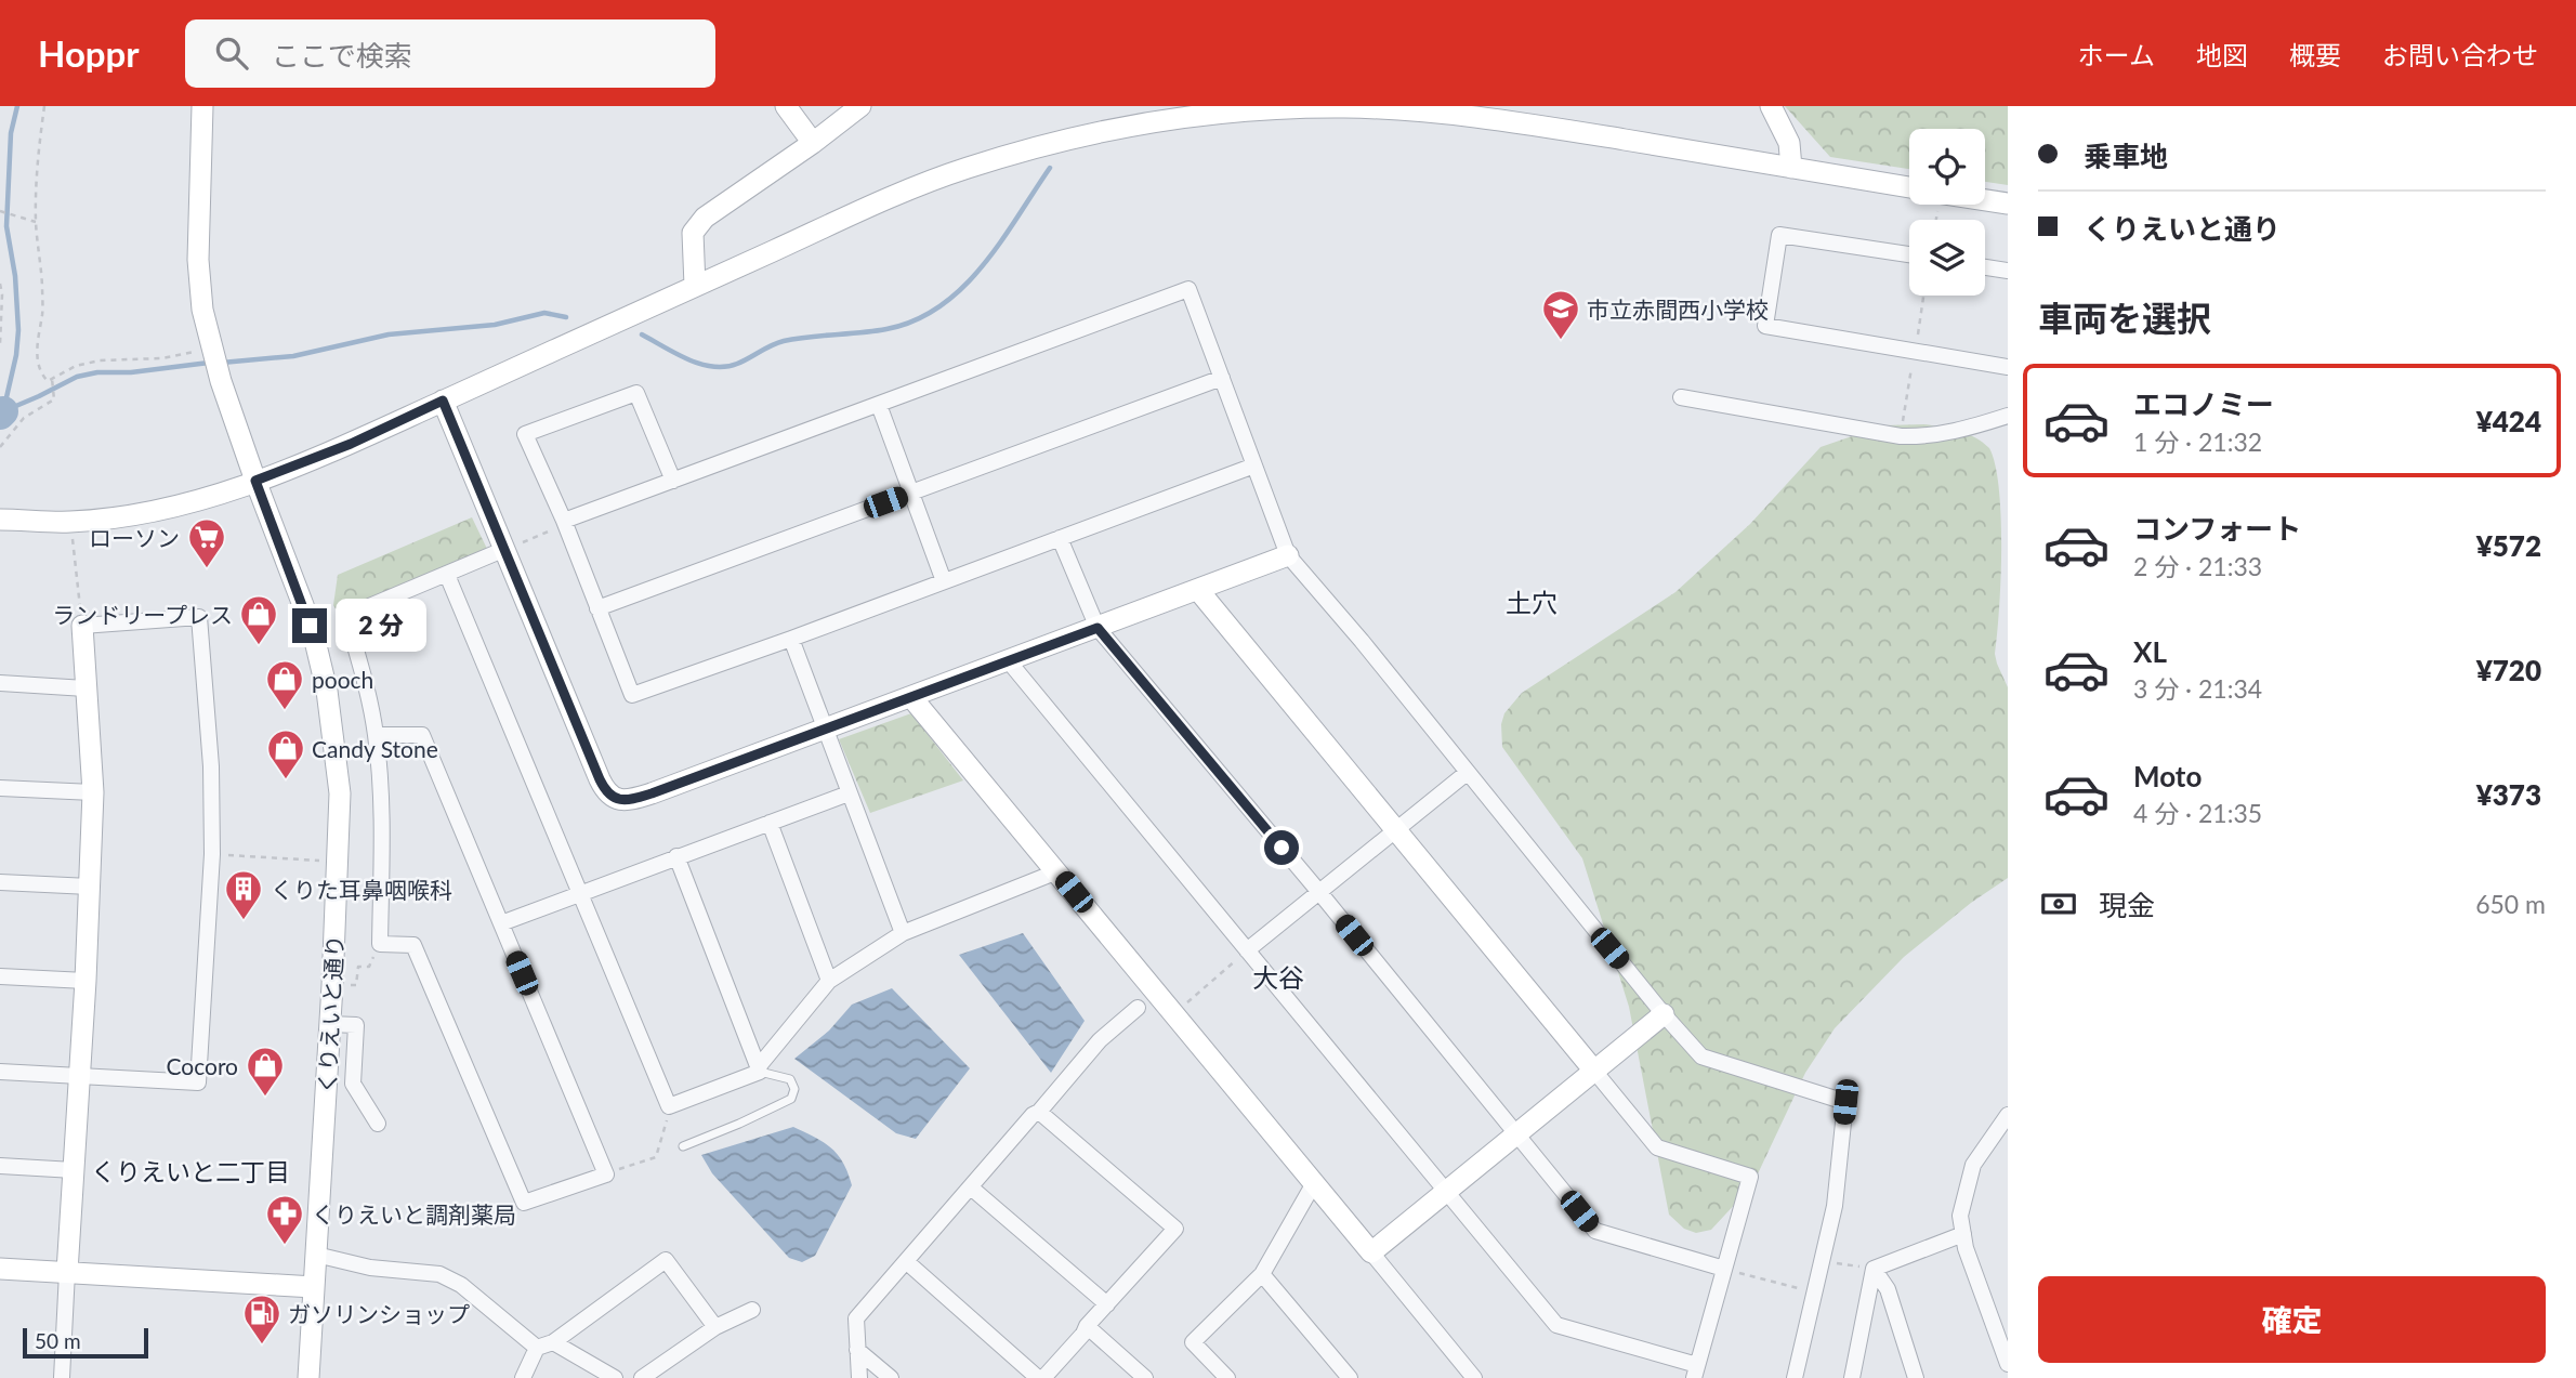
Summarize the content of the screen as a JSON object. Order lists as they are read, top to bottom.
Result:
{
  "streets": {
    "street": ["くりえいと通り"]
  },
  "districts": ["土穴", "大谷", "くりえいと二丁目"],
  "places": {
    "school or university": ["市立赤間西小学校"],
    "supermarket": ["ローソン"],
    "shop": [
      "ランドリープレス",
      "pooch",
      "Candy Stone",
      "Cocoro"
    ],
    "building": ["くりた耳鼻咽喉科"],
    "pharmacy": ["くりえいと調剤薬局"],
    "fuel station": ["ガソリンショップ"]
  },
  "scale_bar": "50 m",
  "page": {
    "header": "Hoppr",
    "search": "ここで検索",
    "nav": [
      "ホーム",
      "地図",
      "概要",
      "お問い合わせ"
    ],
    "banner": ["乗車地", "くりえいと通り"],
    "heading": "車両を選択",
    "list": [
      {
        "name": "エコノミー",
        "note": "1 分 · 21:32",
        "value": "¥424"
      },
      {
        "name": "コンフォート",
        "note": "2 分 · 21:33",
        "value": "¥572"
      },
      {
        "name": "XL",
        "note": "3 分 · 21:34",
        "value": "¥720"
      },
      {
        "name": "Moto",
        "note": "4 分 · 21:35",
        "value": "¥373"
      }
    ],
    "bubble": "2 分",
    "pay": ["現金", "650 m"],
    "buttons": "確定",
    "scale": "50 m"
  }
}
